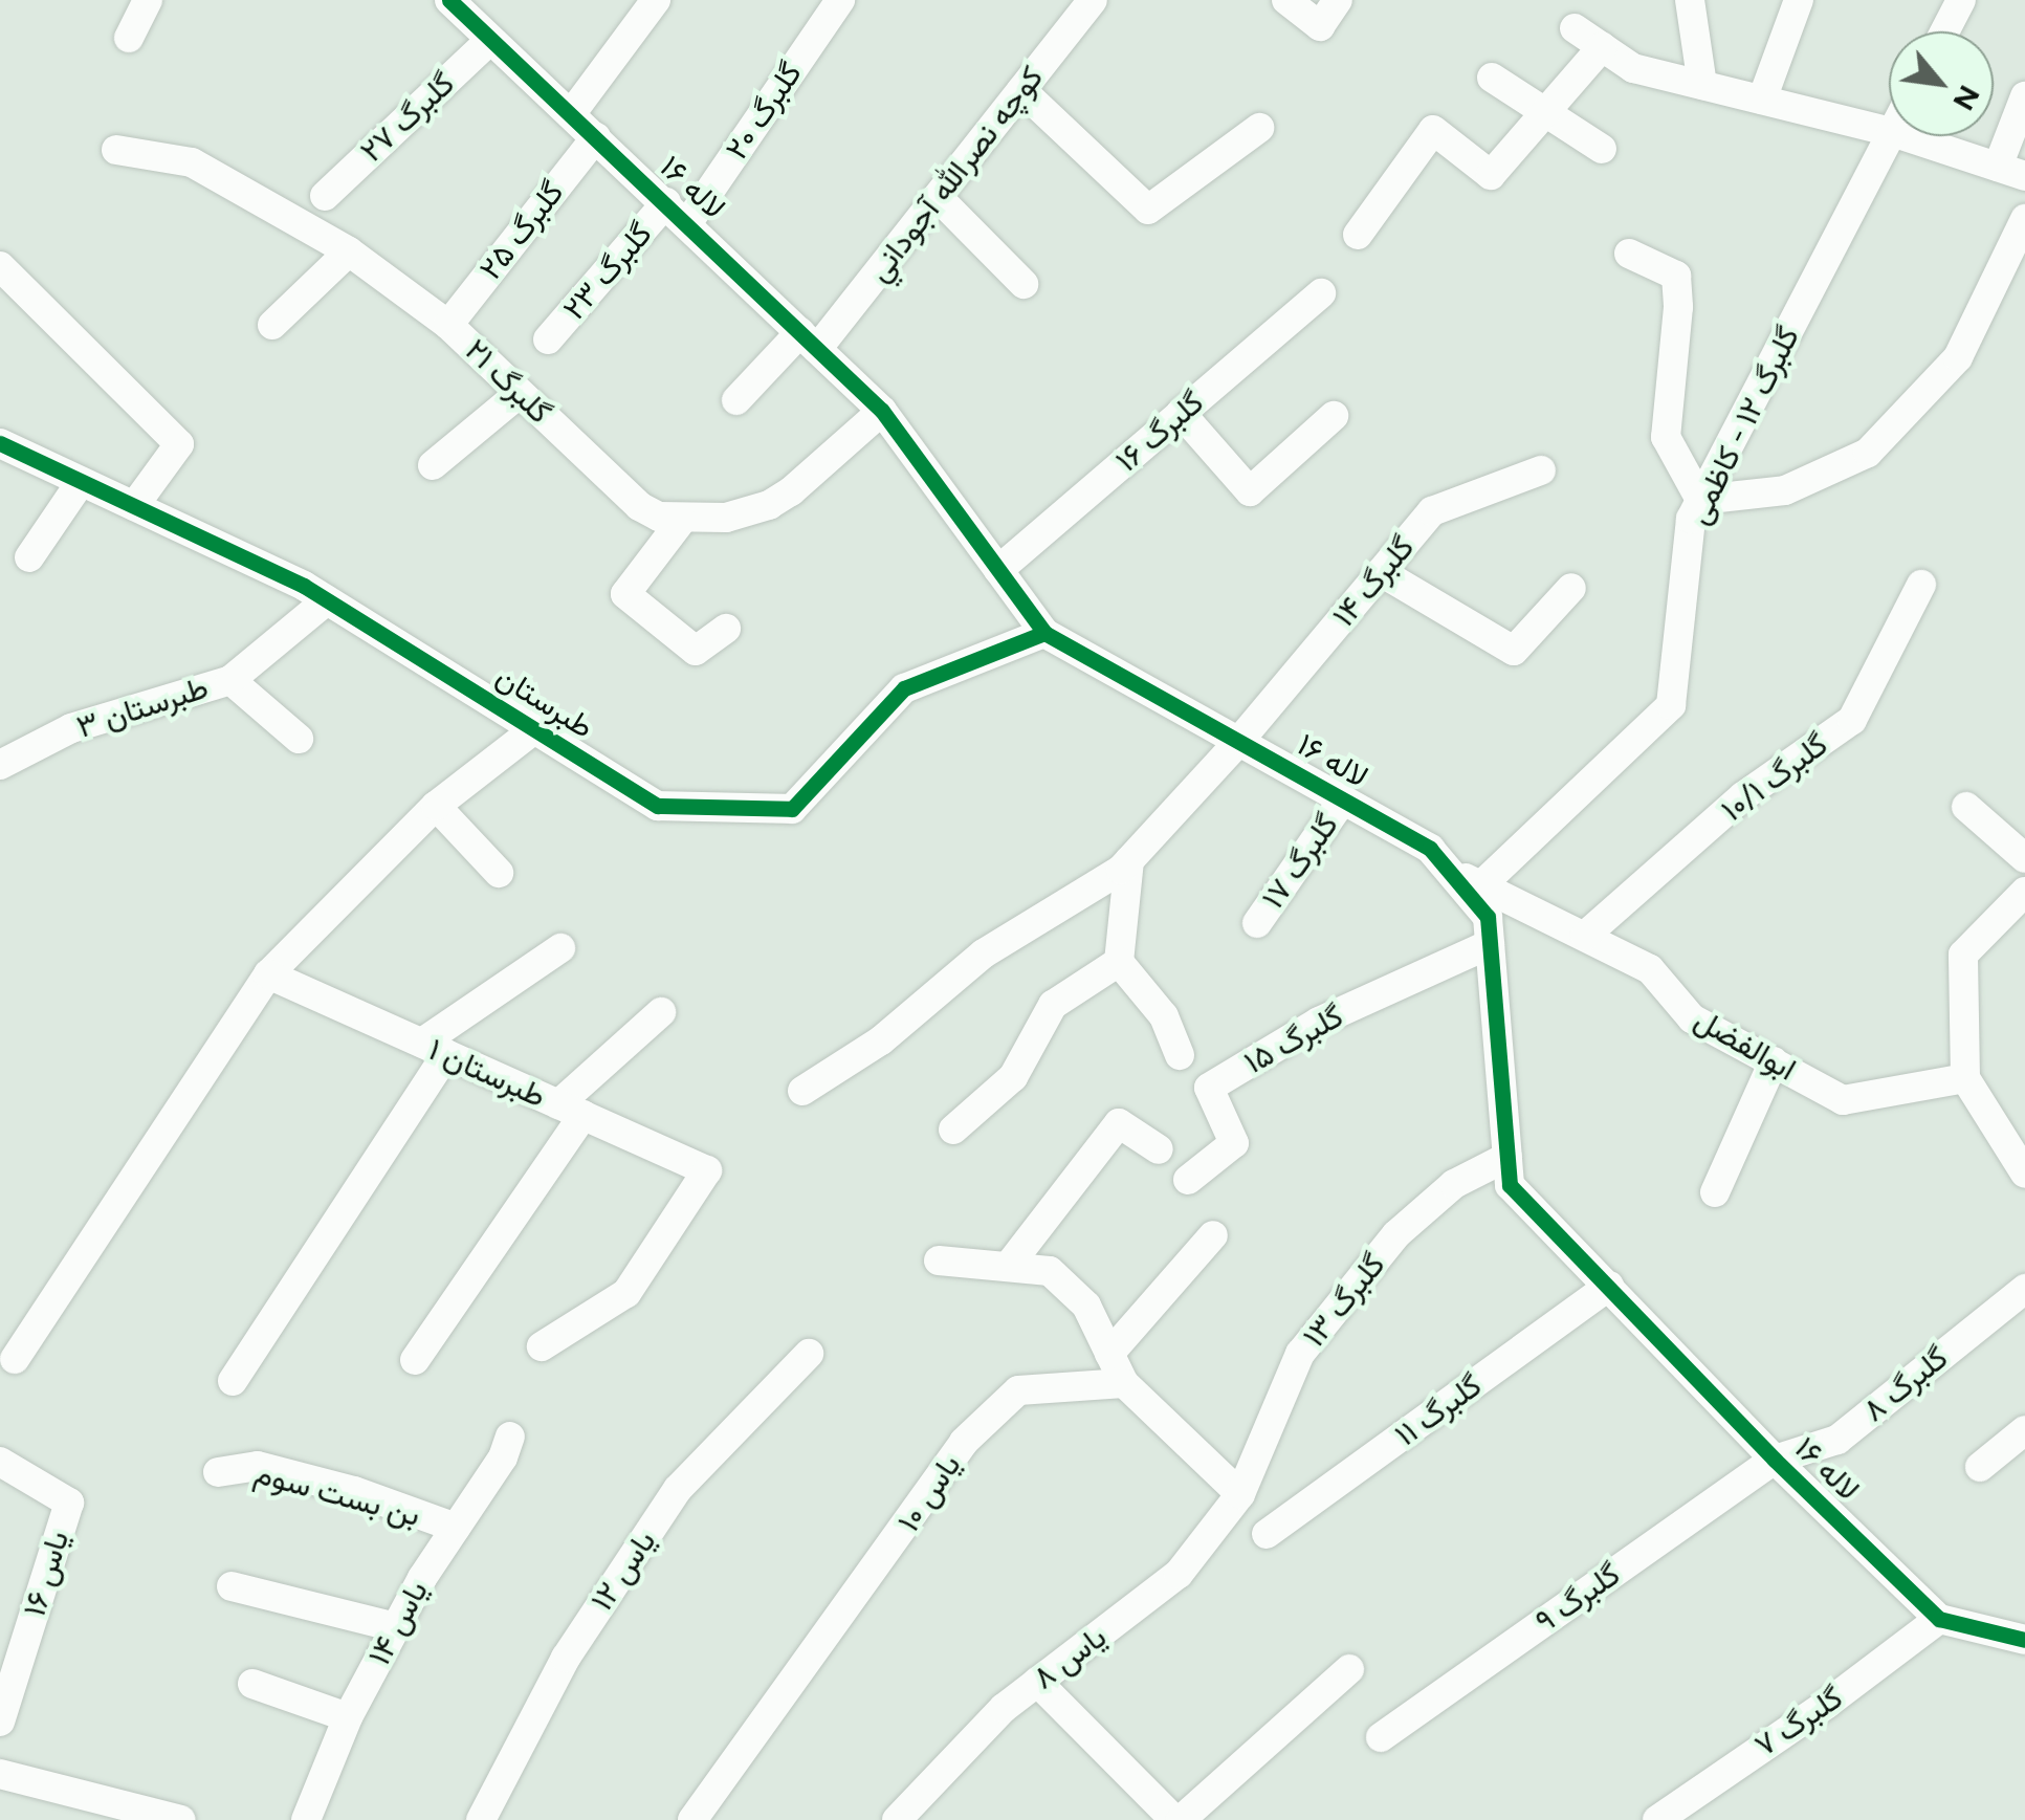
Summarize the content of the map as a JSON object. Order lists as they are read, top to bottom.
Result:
{
  "streets": {
    "street": [
      "گلبرگ ۲۰",
      "گلبرگ ۲۷",
      "كوچه نصرالله آجوداني",
      "لاله ۱۶",
      "گلبرگ ۲۵",
      "گلبرگ ۲۳",
      "گلبرگ ۲۱",
      "گلبرگ ۱۲ - کاظمی",
      "گلبرگ ۱۶",
      "گلبرگ ۱۴",
      "طبرستان",
      "طبرستان ۳",
      "گلبرگ ۱۰/۱",
      "گلبرگ ۱۷",
      "گلبرگ ۱۵",
      "ابوالفضل",
      "طبرستان ۱",
      "گلبرگ ۱۳",
      "گلبرگ ۸",
      "گلبرگ ۱۱",
      "یاس ۱۰",
      "بن بست سوم",
      "یاس ۱۲",
      "یاس ۱۶",
      "گلبرگ ۹",
      "یاس ۱۴",
      "یاس ۸",
      "گلبرگ ۷"
    ]
  },
  "crossings": [
    ["گلبرگ ۲۰", "لاله ۱۶"],
    ["گلبرگ ۲۰", "گلبرگ ۲۳"],
    ["گلبرگ ۲۷", "لاله ۱۶"],
    ["كوچه نصرالله آجوداني", "لاله ۱۶"],
    ["لاله ۱۶", "گلبرگ ۲۵"],
    ["لاله ۱۶", "گلبرگ ۲۳"],
    ["لاله ۱۶", "گلبرگ ۲۱"],
    ["لاله ۱۶", "گلبرگ ۱۶"],
    ["لاله ۱۶", "گلبرگ ۱۴"],
    ["لاله ۱۶", "طبرستان"],
    ["لاله ۱۶", "گلبرگ ۱۷"],
    ["لاله ۱۶", "گلبرگ ۱۵"],
    ["لاله ۱۶", "ابوالفضل"],
    ["لاله ۱۶", "گلبرگ ۱۳"],
    ["لاله ۱۶", "گلبرگ ۸"],
    ["لاله ۱۶", "گلبرگ ۱۱"],
    ["لاله ۱۶", "گلبرگ ۹"],
    ["لاله ۱۶", "گلبرگ ۷"],
    ["گلبرگ ۲۵", "گلبرگ ۲۱"],
    ["گلبرگ ۱۲ - کاظمی", "ابوالفضل"],
    ["طبرستان", "طبرستان ۳"],
    ["گلبرگ ۱۰/۱", "ابوالفضل"],
    ["گلبرگ ۱۳", "یاس ۸"],
    ["گلبرگ ۸", "گلبرگ ۹"],
    ["بن بست سوم", "یاس ۱۴"]
  ],
  "north": "bottom right"
}
